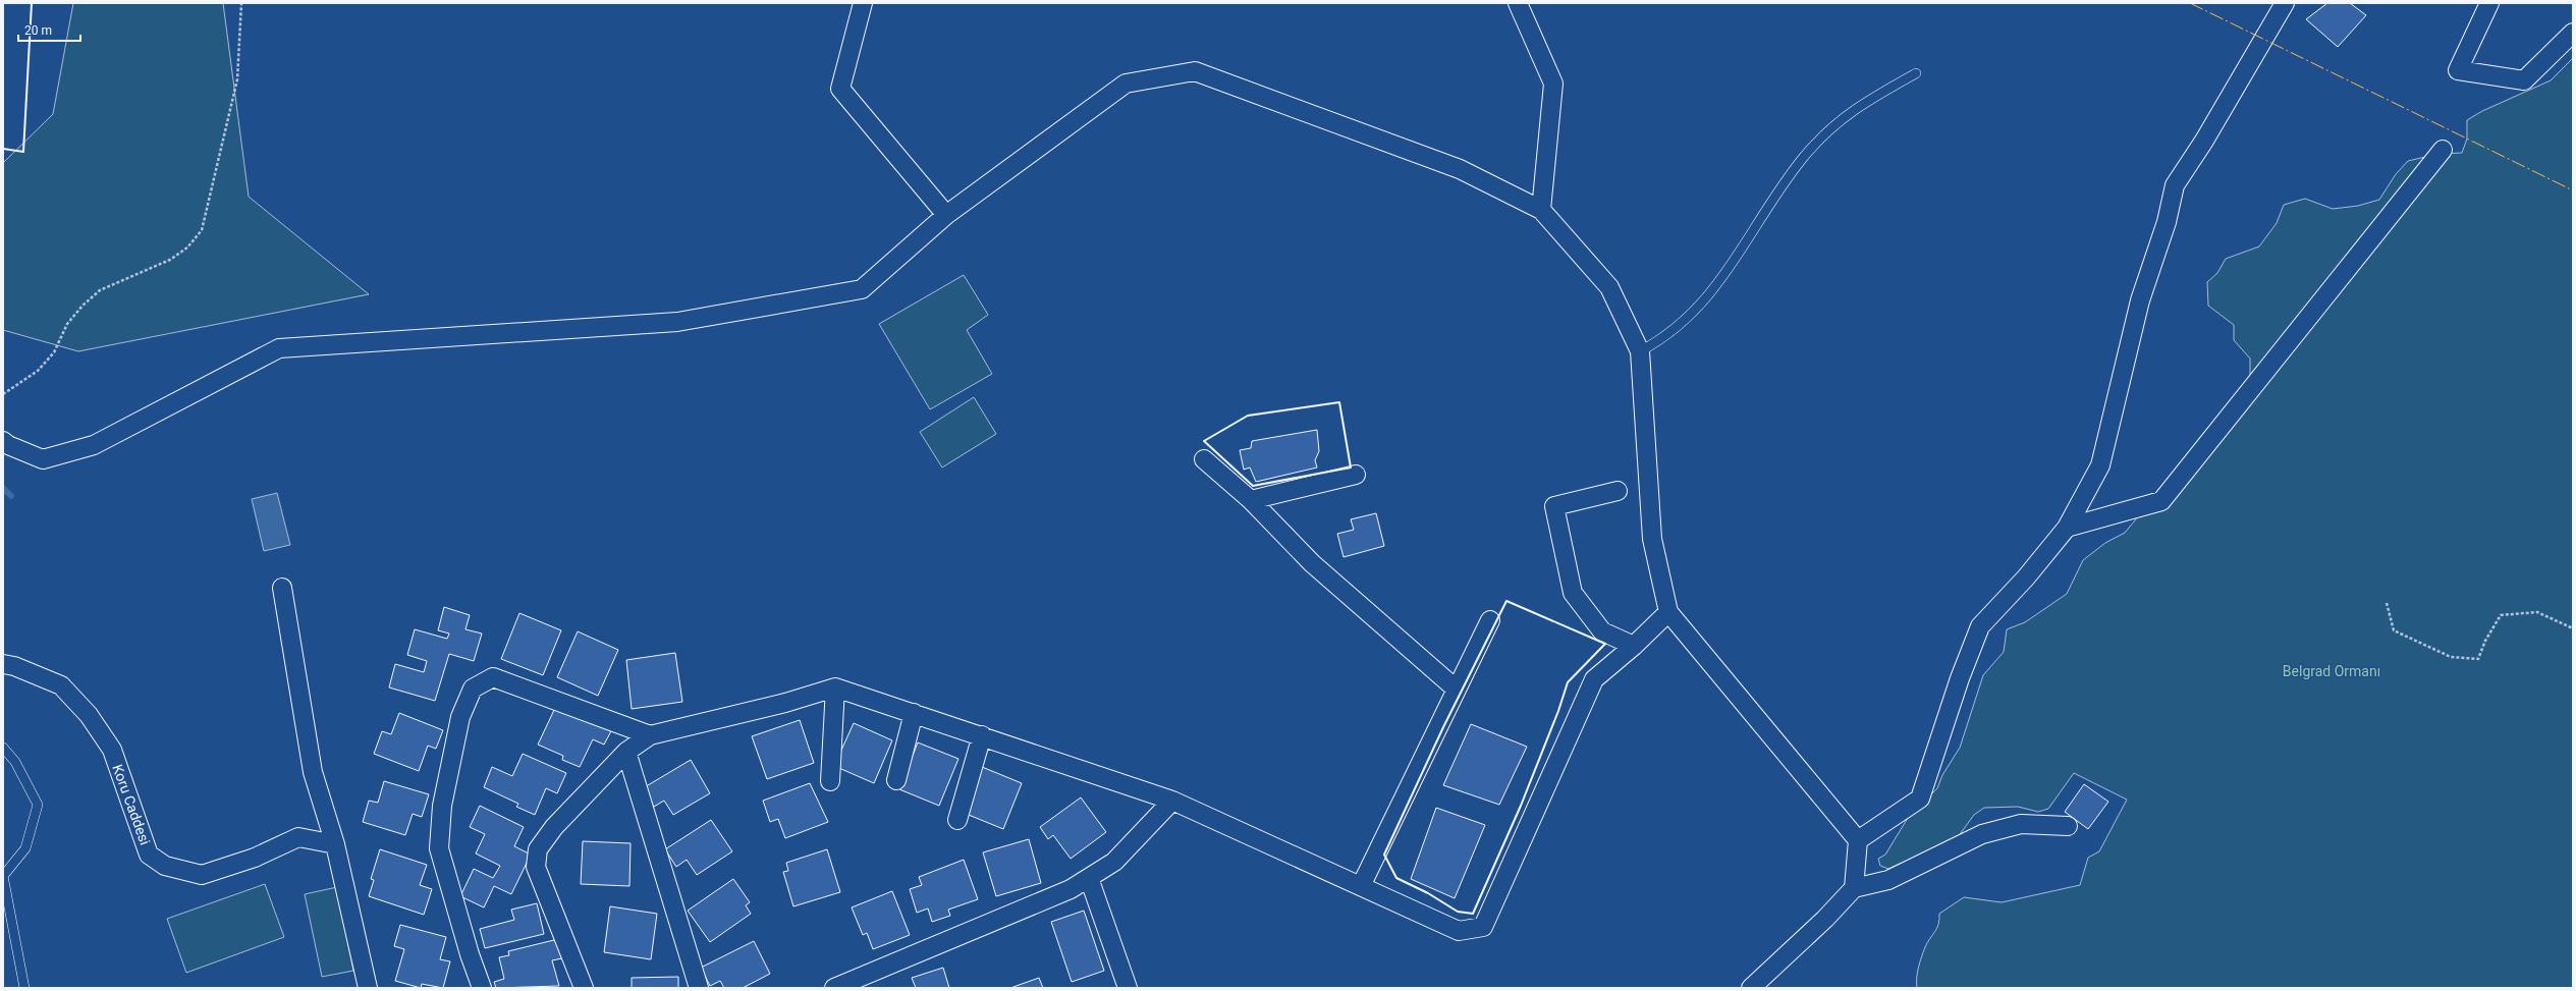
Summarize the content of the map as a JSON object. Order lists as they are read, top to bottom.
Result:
{
  "streets": {
    "street": ["Koru Caddesi"]
  },
  "parks": ["Belgrad Ormanı"],
  "scale_bar": "20 m"
}
